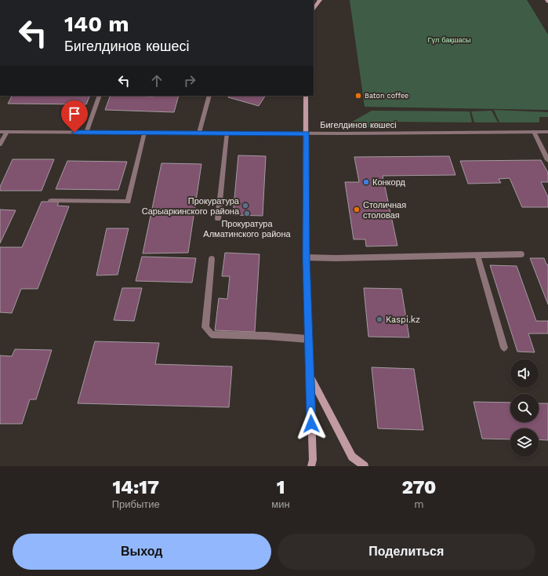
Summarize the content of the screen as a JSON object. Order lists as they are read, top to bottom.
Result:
{
  "streets": {
    "street": ["Бигелдинов көшесі"]
  },
  "parks": ["Гүл бақшасы"],
  "places": [
    "Baton coffee",
    "Конкорд",
    "Прокуратура Сарыаркинского района",
    "Столичная столовая",
    "Прокуратура Алматинского района",
    "Kaspi.kz"
  ],
  "page": {
    "turn": ["140 m", "Бигелдинов көшесі"],
    "eta": [
      "14:17",
      "Прибытие",
      "1",
      "мин",
      "270",
      "m"
    ],
    "buttons": ["Выход", "Поделиться"]
  }
}
